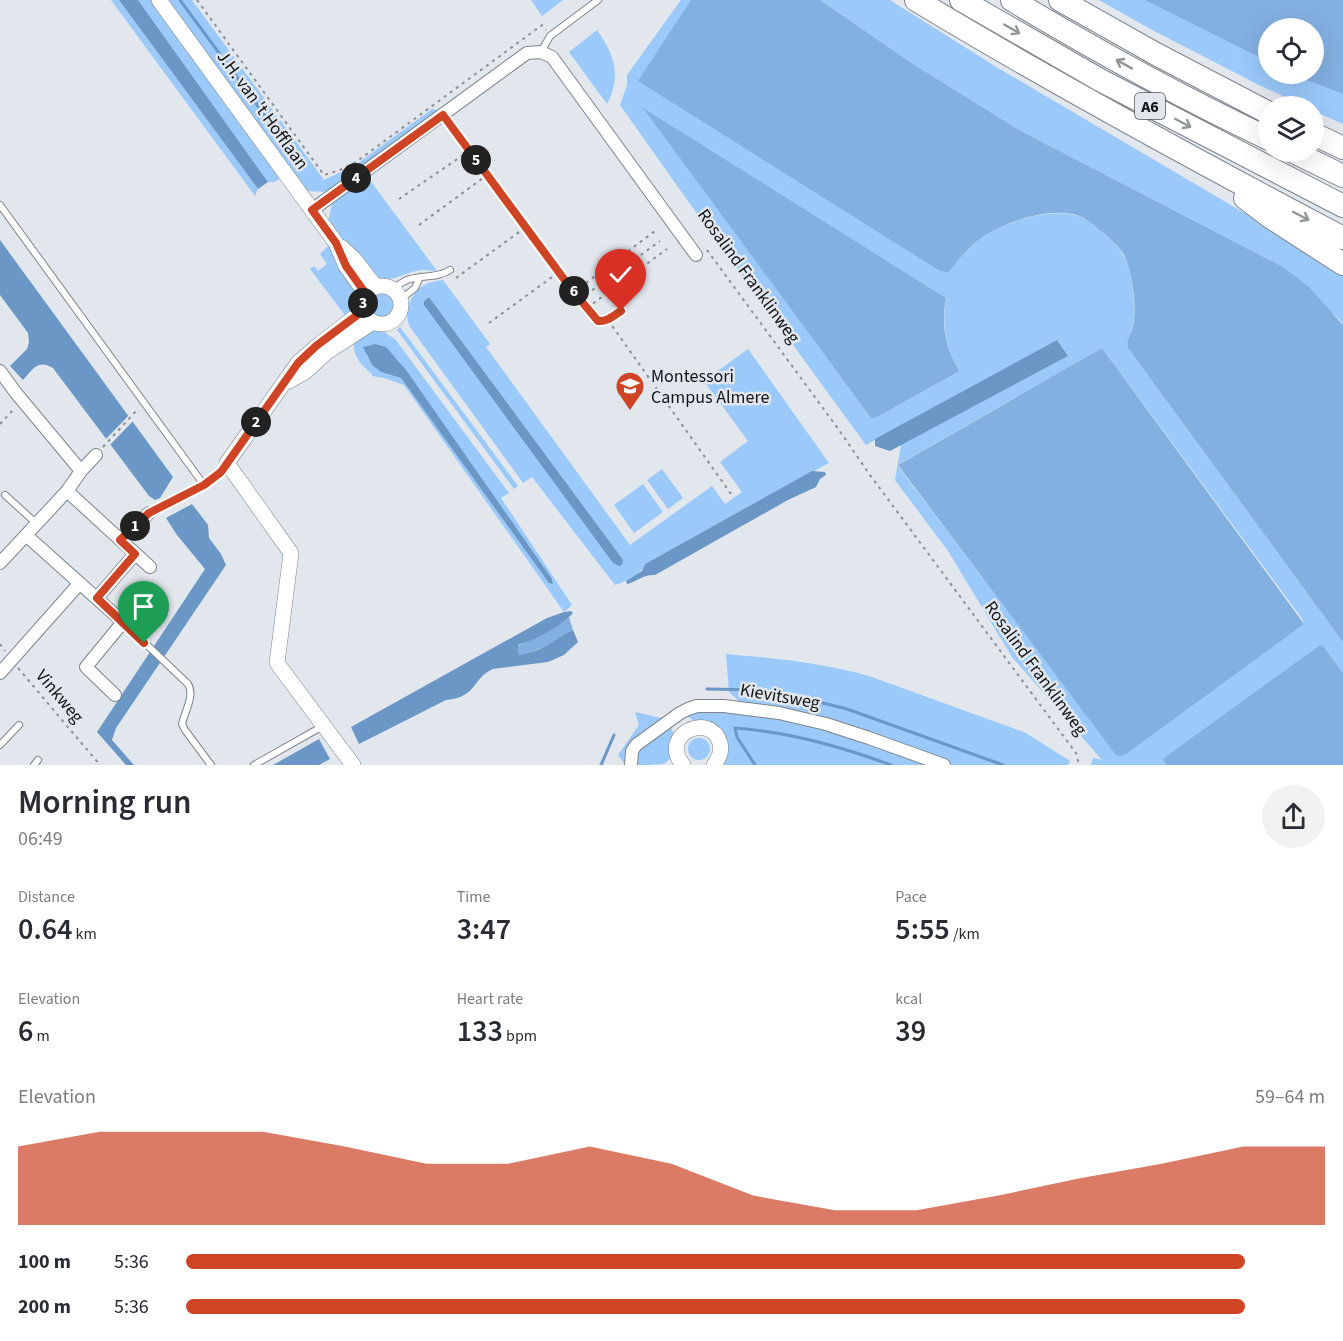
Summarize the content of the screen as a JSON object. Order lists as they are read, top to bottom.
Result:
{
  "streets": {
    "highway": ["A6"],
    "street": ["J.H. van 't Hofflaan", "Rosalind Franklinweg", "Kievitsweg"],
    "path": ["Vinkweg"]
  },
  "places": {
    "school or university": ["Montessori Campus Almere"]
  },
  "page": {
    "pins": [
      "5",
      "4",
      "6",
      "3",
      "2",
      "1"
    ],
    "heading": ["Morning run", "06:49"],
    "stats": [
      ["Distance", "0.64 km"],
      ["Time", "3:47"],
      ["Pace", "5:55 /km"],
      ["Elevation", "6 m"],
      ["Heart rate", "133 bpm"],
      ["kcal", "39"]
    ],
    "chart": ["Elevation", "59–64 m"],
    "list": [
      {
        "name": "100 m",
        "note": "5:36"
      },
      {
        "name": "200 m",
        "note": "5:36"
      }
    ]
  }
}
